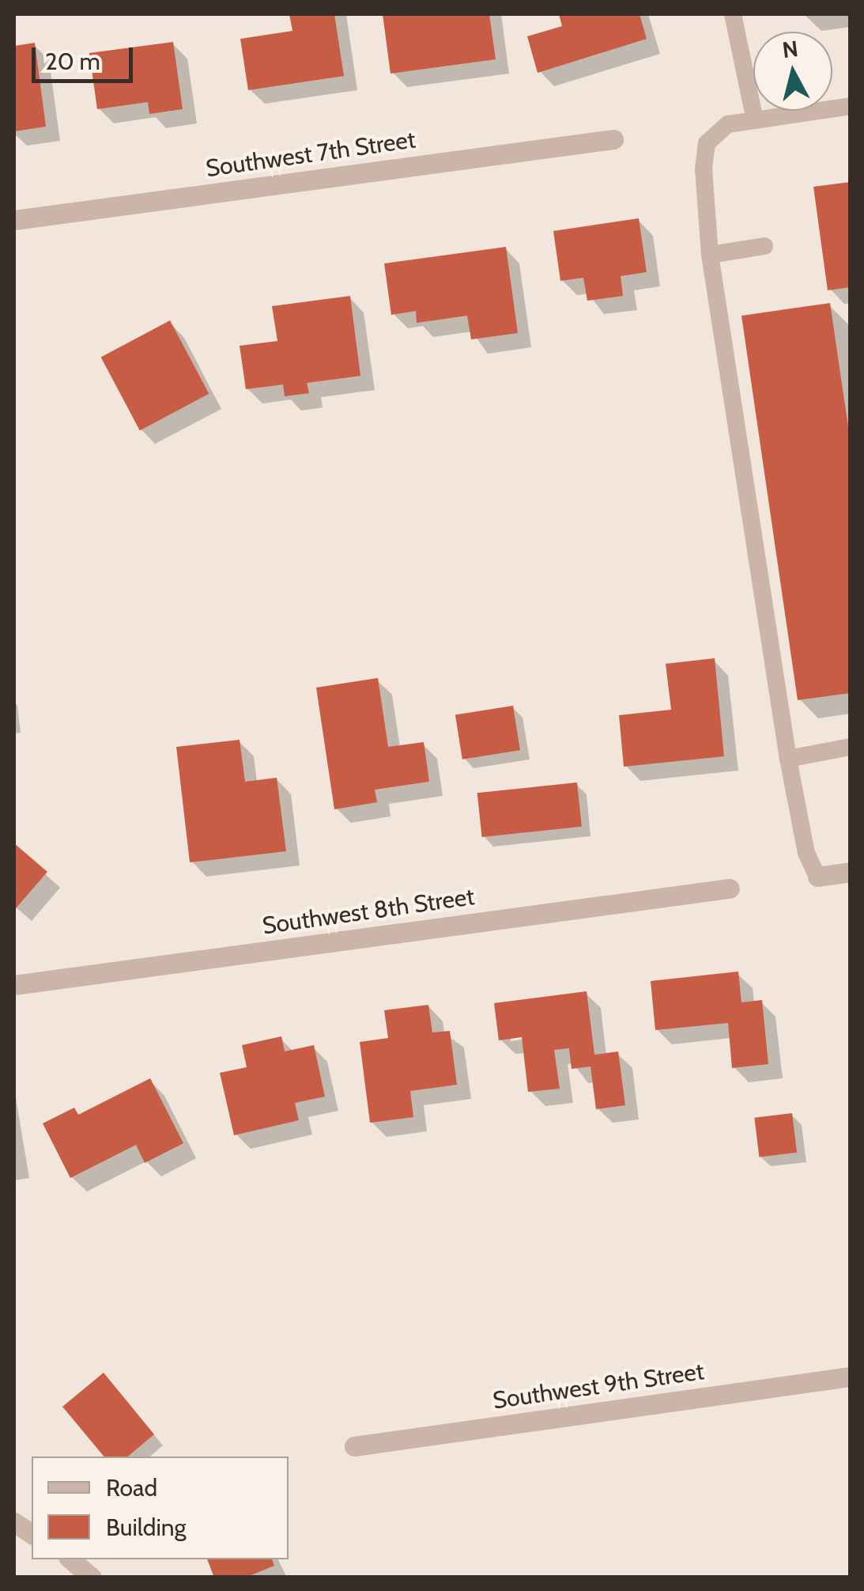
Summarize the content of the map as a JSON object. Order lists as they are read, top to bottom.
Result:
{
  "streets": {
    "street": ["Southwest 7th Street", "Southwest 8th Street", "Southwest 9th Street"]
  },
  "legend": ["Road", "Building"],
  "scale_bar": "20 m",
  "north": "top"
}
